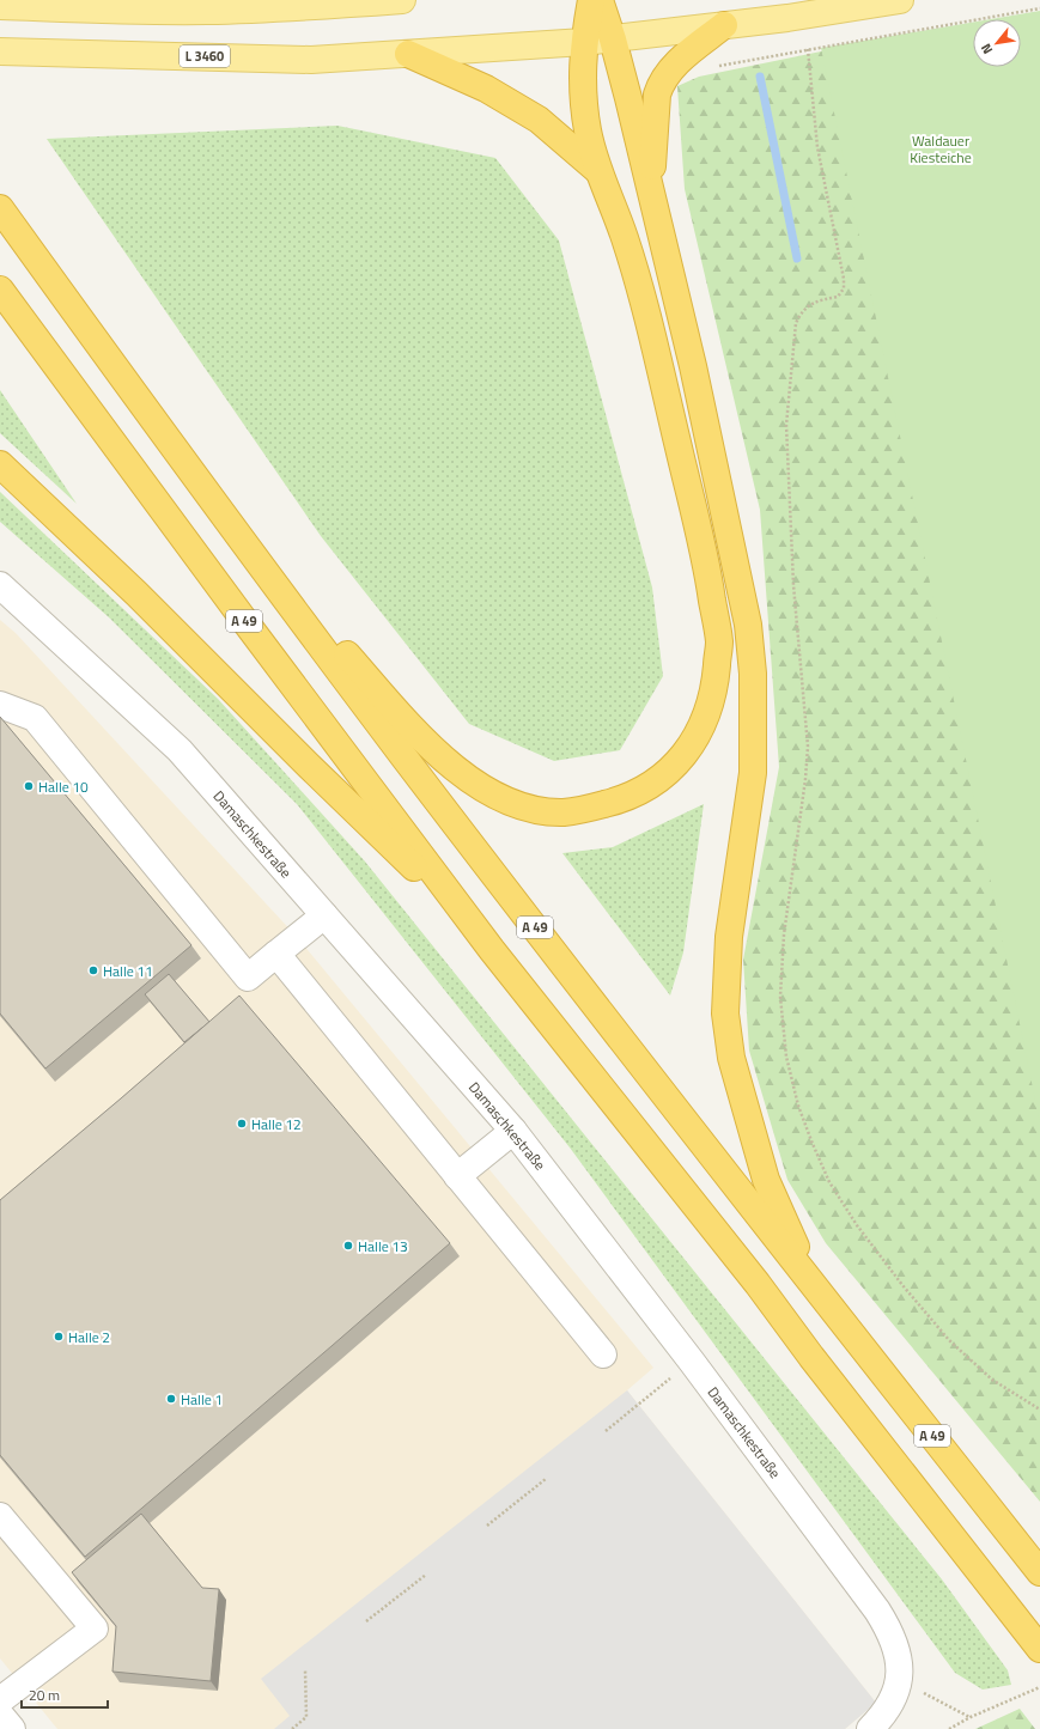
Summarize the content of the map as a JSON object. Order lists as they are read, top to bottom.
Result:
{
  "streets": {
    "highway": ["A 49"],
    "main road": ["L 3460"],
    "street": ["Damaschkestraße"]
  },
  "parks": ["Waldauer Kiesteiche"],
  "places": [
    "Halle 10",
    "Halle 11",
    "Halle 12",
    "Halle 13",
    "Halle 2",
    "Halle 1"
  ],
  "scale_bar": "20 m",
  "north": "bottom left"
}
